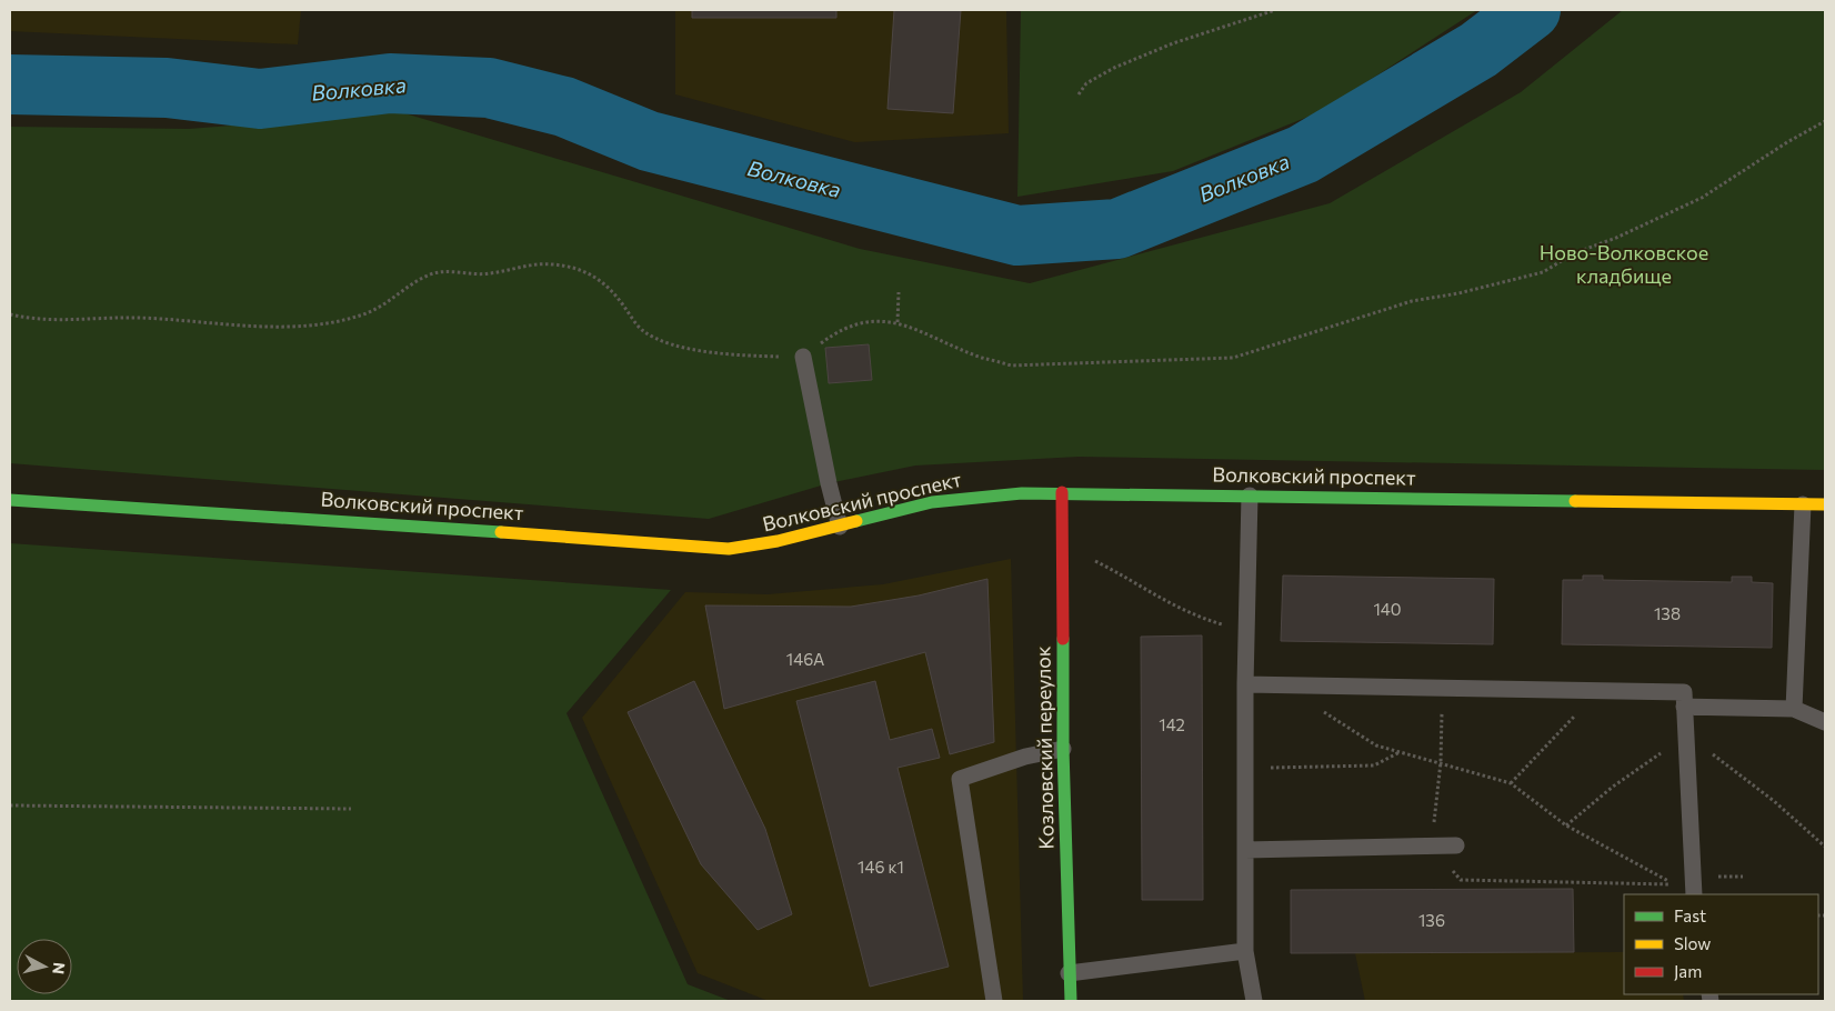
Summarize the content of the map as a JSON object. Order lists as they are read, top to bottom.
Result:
{
  "streets": {
    "street": ["Волковский проспект", "Козловский переулок"]
  },
  "crossings": [
    ["Волковский проспект", "Козловский переулок"]
  ],
  "water": ["Волковка"],
  "parks": ["Ново-Волковское кладбище"],
  "house_numbers": [
    "140",
    "138",
    "146А",
    "142",
    "146 к1",
    "136"
  ],
  "legend": ["Fast", "Slow", "Jam"],
  "north": "right"
}
